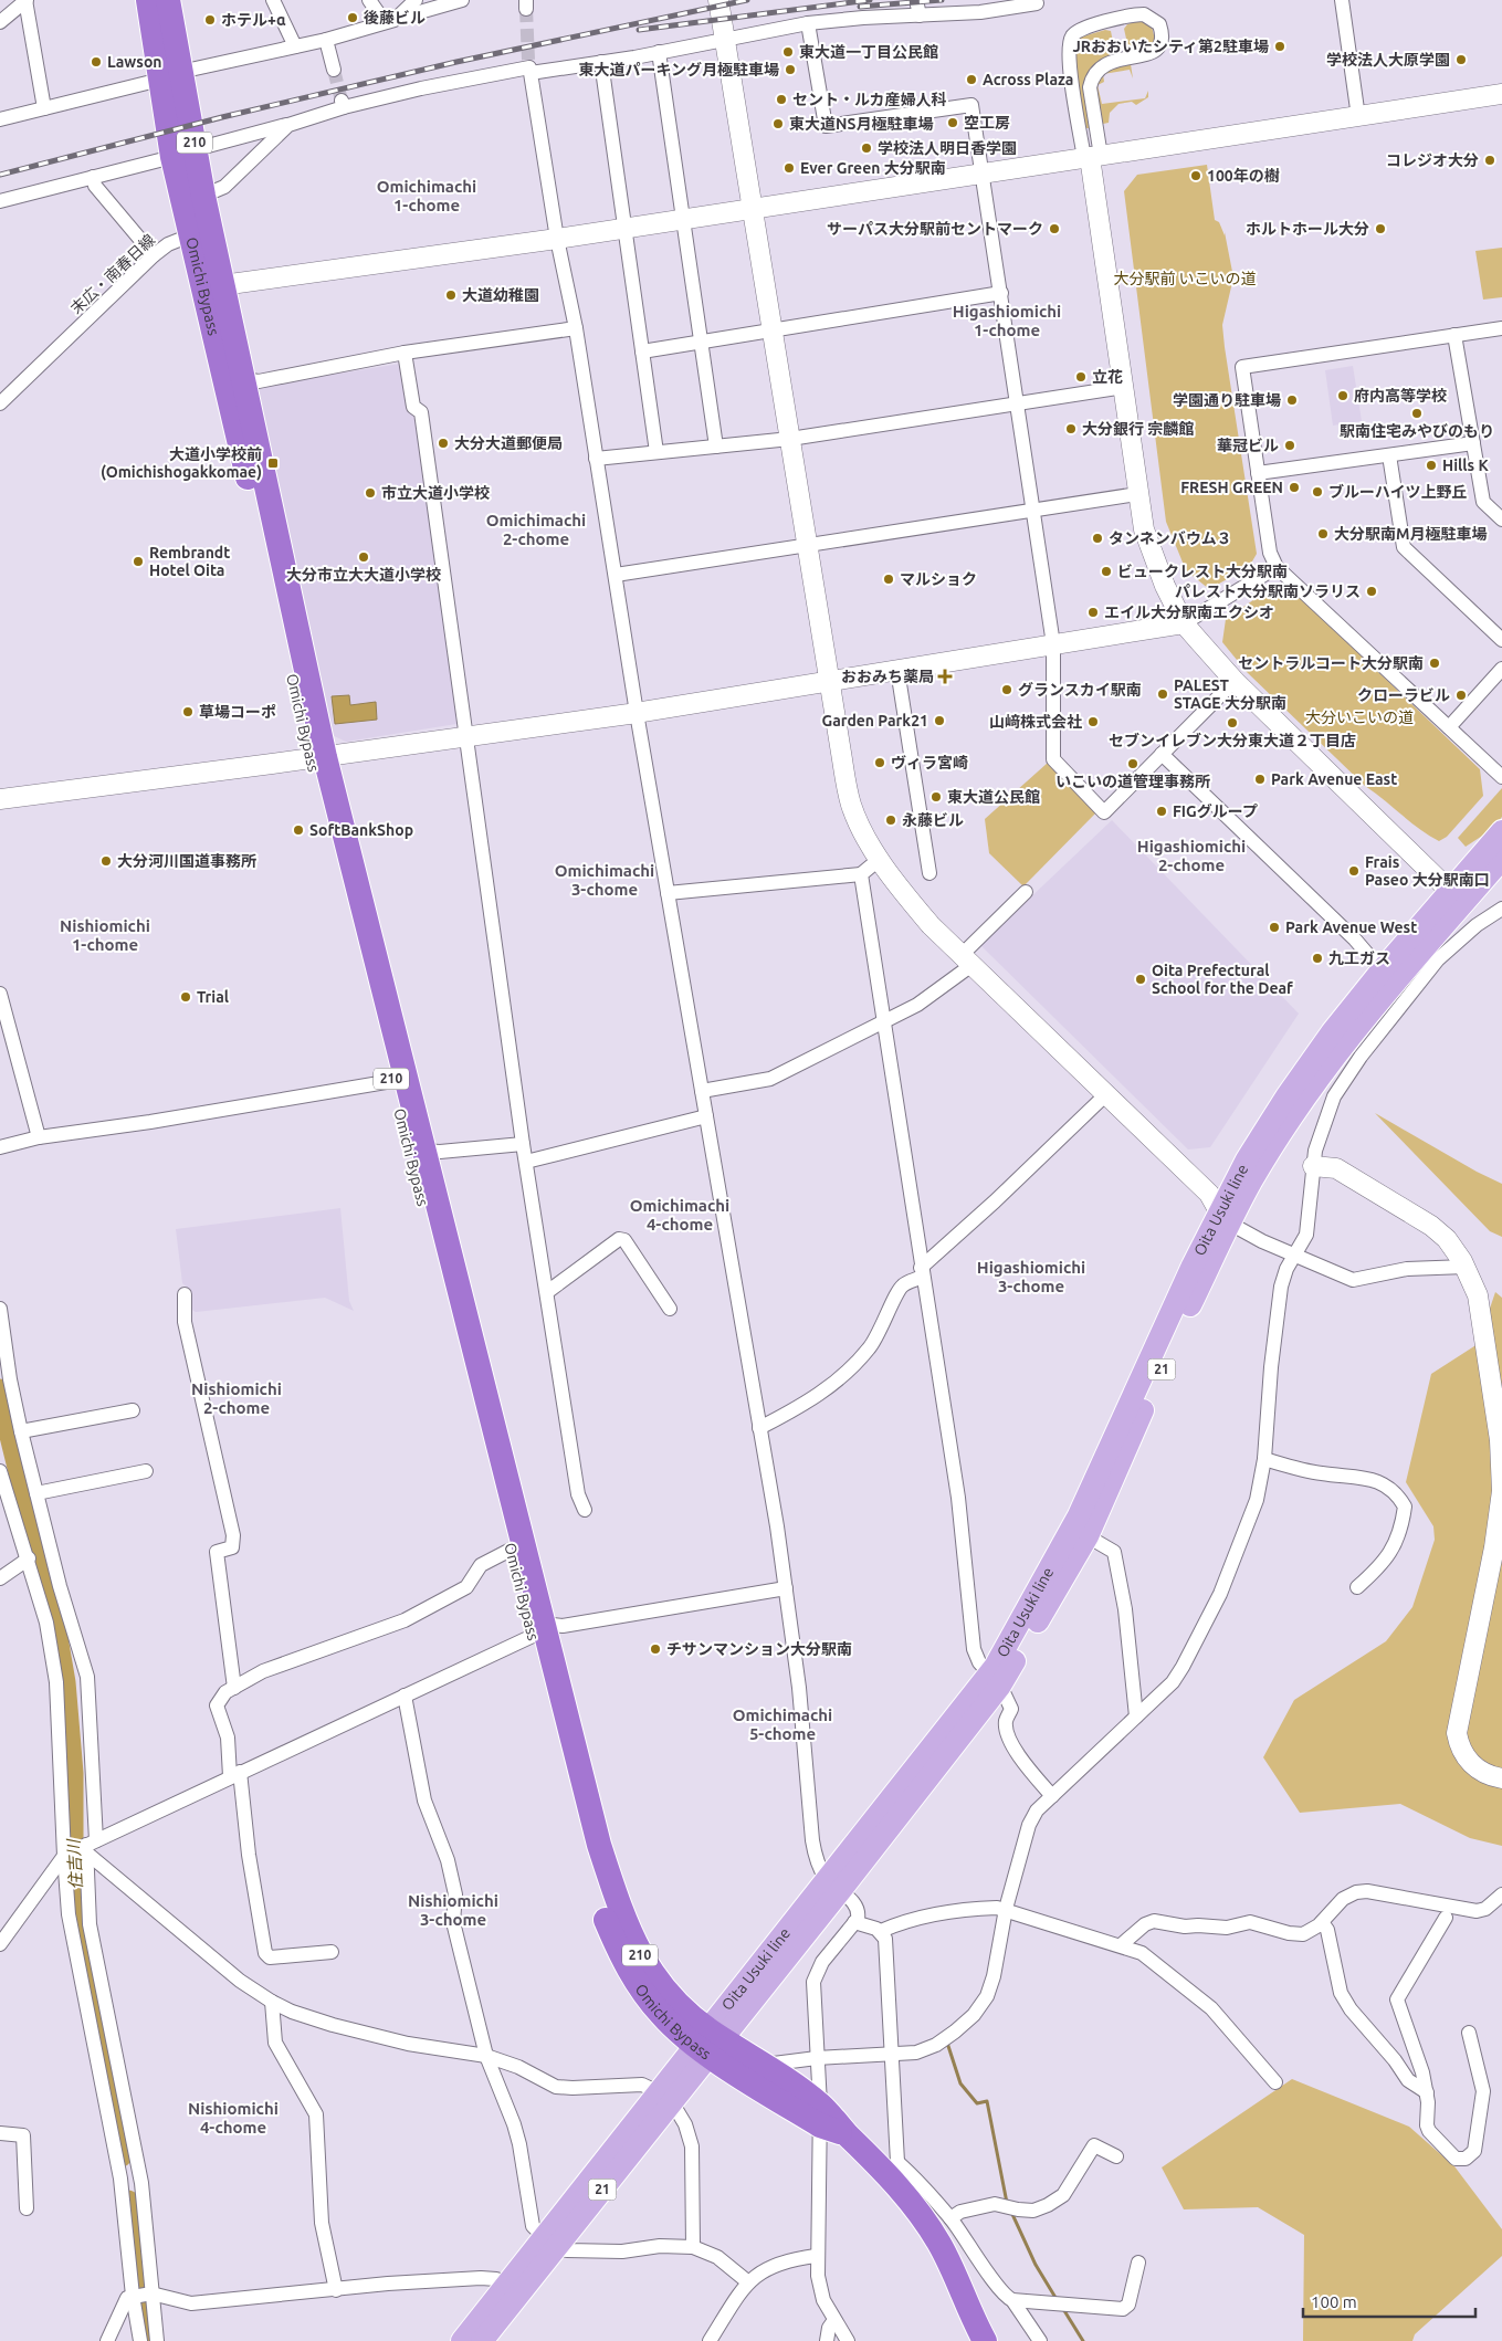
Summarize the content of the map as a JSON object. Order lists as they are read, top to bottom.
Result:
{
  "streets": {
    "highway": ["210", "Omichi Bypass"],
    "main road": ["Oita Usuki line", "21"],
    "street": ["末広・南春日線"]
  },
  "crossings": [
    ["末広・南春日線", "Omichi Bypass"],
    ["Omichi Bypass", "Oita Usuki line"]
  ],
  "districts": [
    "Omichimachi 1-chome",
    "Higashiomichi 1-chome",
    "Omichimachi 2-chome",
    "Higashiomichi 2-chome",
    "Omichimachi 3-chome",
    "Nishiomichi 1-chome",
    "Omichimachi 4-chome",
    "Higashiomichi 3-chome",
    "Nishiomichi 2-chome",
    "Omichimachi 5-chome",
    "Nishiomichi 3-chome",
    "Nishiomichi 4-chome"
  ],
  "water": ["住吉川"],
  "parks": ["大分駅前 いこいの道", "大分いこいの道"],
  "places": {
    "other": [
      "後藤ビル",
      "ホテル+α",
      "JRおおいたシティ第2駐車場",
      "東大道一丁目公民館",
      "学校法人大原学園",
      "Lawson",
      "東大道パーキング月極駐車場",
      "Across Plaza",
      "セント・ルカ産婦人科",
      "空工房",
      "東大道NS月極駐車場",
      "学校法人明日香学園",
      "コレジオ大分",
      "Ever Green 大分駅南",
      "100年の樹",
      "サーパス大分駅前セントマーク",
      "ホルトホール大分",
      "大道幼稚園",
      "立花",
      "府内高等学校",
      "学園通り駐車場",
      "駅南住宅みやびのもり",
      "大分銀行 宗麟館",
      "大分大道郵便局",
      "華冠ビル",
      "Hills K",
      "FRESH GREEN",
      "ブルーハイツ上野丘",
      "市立大道小学校",
      "大分駅南M月極駐車場",
      "タンネンバウム３",
      "大分市立大大道小学校",
      "Rembrandt Hotel Oita",
      "ビュークレスト大分駅南",
      "マルショク",
      "パレスト大分駅南ソラリス",
      "エイル大分駅南エクシオ",
      "セントラルコート大分駅南",
      "グランスカイ駅南",
      "PALEST STAGE 大分駅南",
      "クローラビル",
      "草場コーポ",
      "Garden Park21",
      "山﨑株式会社",
      "セブンイレブン大分東大道２丁目店",
      "ヴィラ宮崎",
      "いこいの道管理事務所",
      "Park Avenue East",
      "東大道公民館",
      "FIGグループ",
      "永藤ビル",
      "SoftBankShop",
      "大分河川国道事務所",
      "Frais Paseo 大分駅南口",
      "Park Avenue West",
      "九工ガス",
      "Oita Prefectural School for the Deaf",
      "Trial",
      "チサンマンション大分駅南"
    ],
    "transit": ["大道小学校前 (Omichishogakkomae)"],
    "health": ["おおみち薬局"]
  },
  "scale_bar": "100 m"
}
